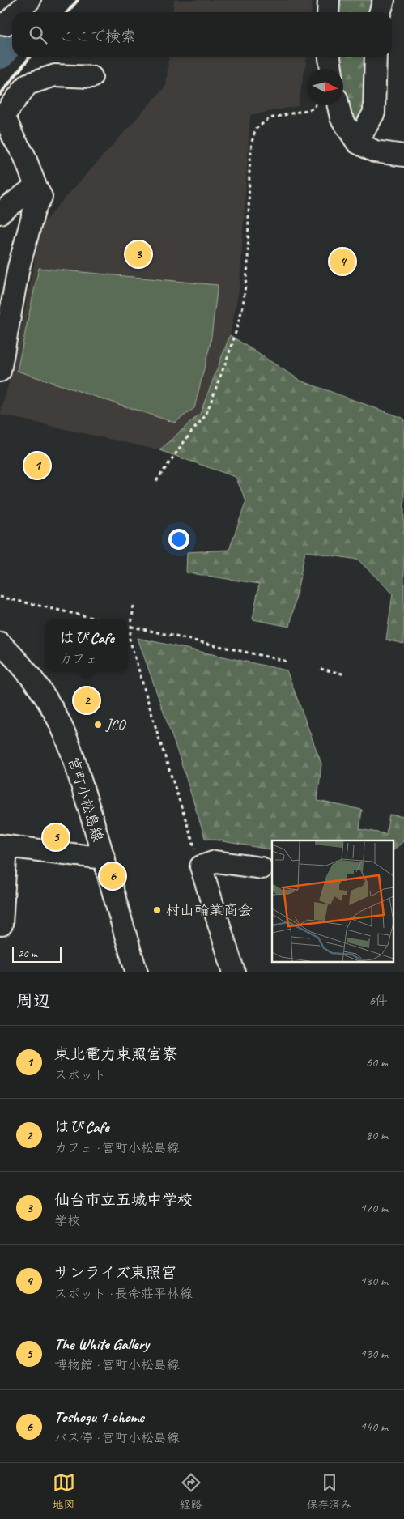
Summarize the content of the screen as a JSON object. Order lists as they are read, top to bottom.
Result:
{
  "streets": {
    "street": ["宮町小松島線"]
  },
  "places": ["JCO", "村山輪業商会"],
  "scale_bar": "20 m",
  "north": "right",
  "page": {
    "search": "ここで検索",
    "pins": [
      "3",
      "4",
      "1",
      "2",
      "5",
      "6"
    ],
    "popup": ["はぴCafe", "カフェ"],
    "scale": "20 m",
    "heading": ["周辺", "6件"],
    "list": [
      {
        "mark": "1",
        "name": "東北電力東照宮寮",
        "note": "スポット",
        "value": "60 m"
      },
      {
        "mark": "2",
        "name": "はぴCafe",
        "note": "カフェ · 宮町小松島線",
        "value": "80 m"
      },
      {
        "mark": "3",
        "name": "仙台市立五城中学校",
        "note": "学校",
        "value": "120 m"
      },
      {
        "mark": "4",
        "name": "サンライズ東照宮",
        "note": "スポット · 長命荘平林線",
        "value": "130 m"
      },
      {
        "mark": "5",
        "name": "The White Gallery",
        "note": "博物館 · 宮町小松島線",
        "value": "130 m"
      },
      {
        "mark": "6",
        "name": "Tōshogū 1-chōme",
        "note": "バス停 · 宮町小松島線",
        "value": "140 m"
      }
    ],
    "nav": ["地図", "経路", "保存済み"]
  }
}
